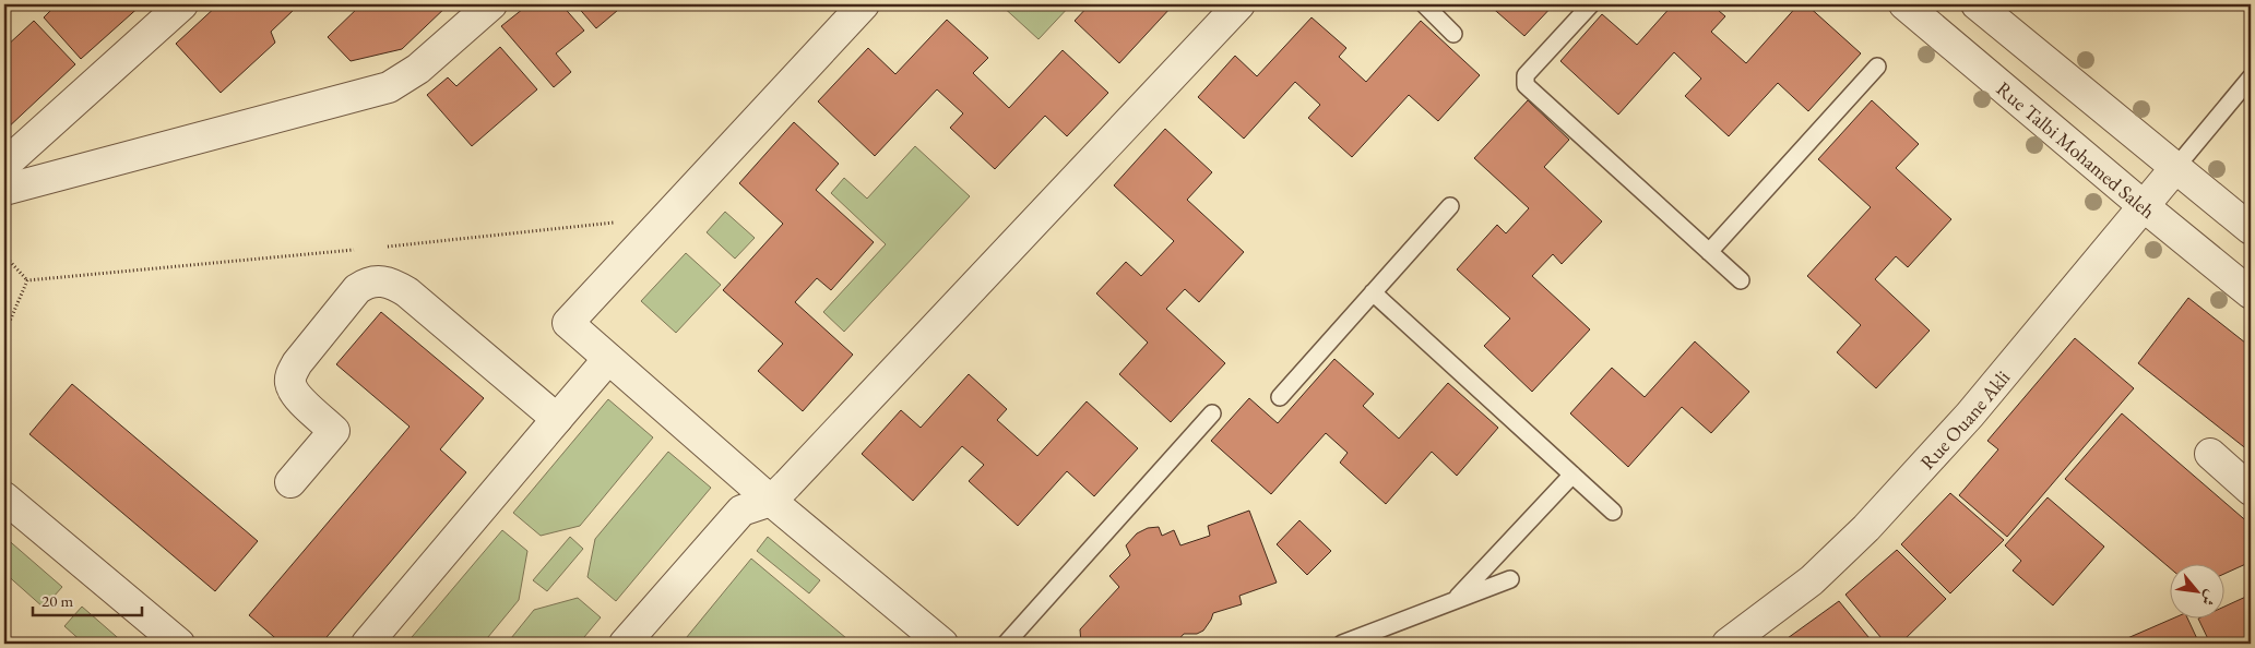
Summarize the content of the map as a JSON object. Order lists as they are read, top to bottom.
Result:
{
  "streets": {
    "street": ["Rue Talbi Mohamed Saleh", "Rue Ouane Akli"]
  },
  "crossings": [
    ["Rue Talbi Mohamed Saleh", "Rue Ouane Akli"]
  ],
  "scale_bar": "20 m",
  "north": "bottom right"
}
